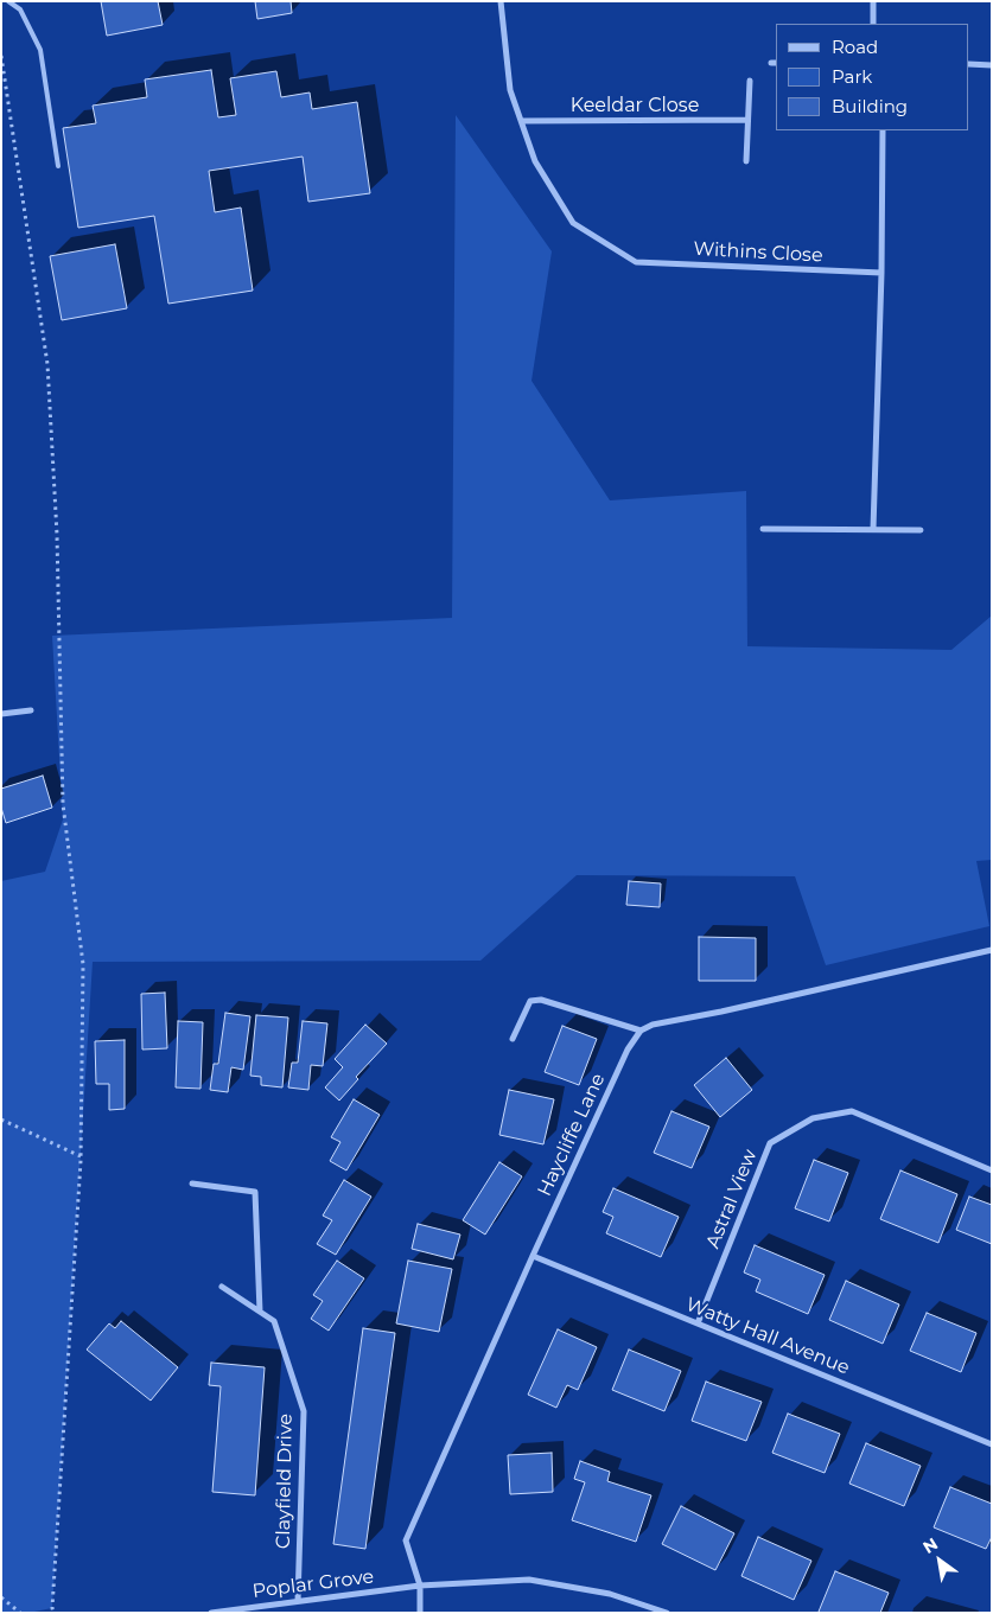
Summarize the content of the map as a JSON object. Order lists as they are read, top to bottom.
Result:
{
  "streets": {
    "street": [
      "Keeldar Close",
      "Withins Close",
      "Haycliffe Lane",
      "Astral View",
      "Watty Hall Avenue",
      "Clayfield Drive",
      "Poplar Grove"
    ]
  },
  "crossings": [
    ["Keeldar Close", "Withins Close"],
    ["Haycliffe Lane", "Watty Hall Avenue"],
    ["Haycliffe Lane", "Poplar Grove"],
    ["Astral View", "Watty Hall Avenue"],
    ["Clayfield Drive", "Poplar Grove"]
  ],
  "legend": ["Road", "Park", "Building"],
  "north": "top left"
}
